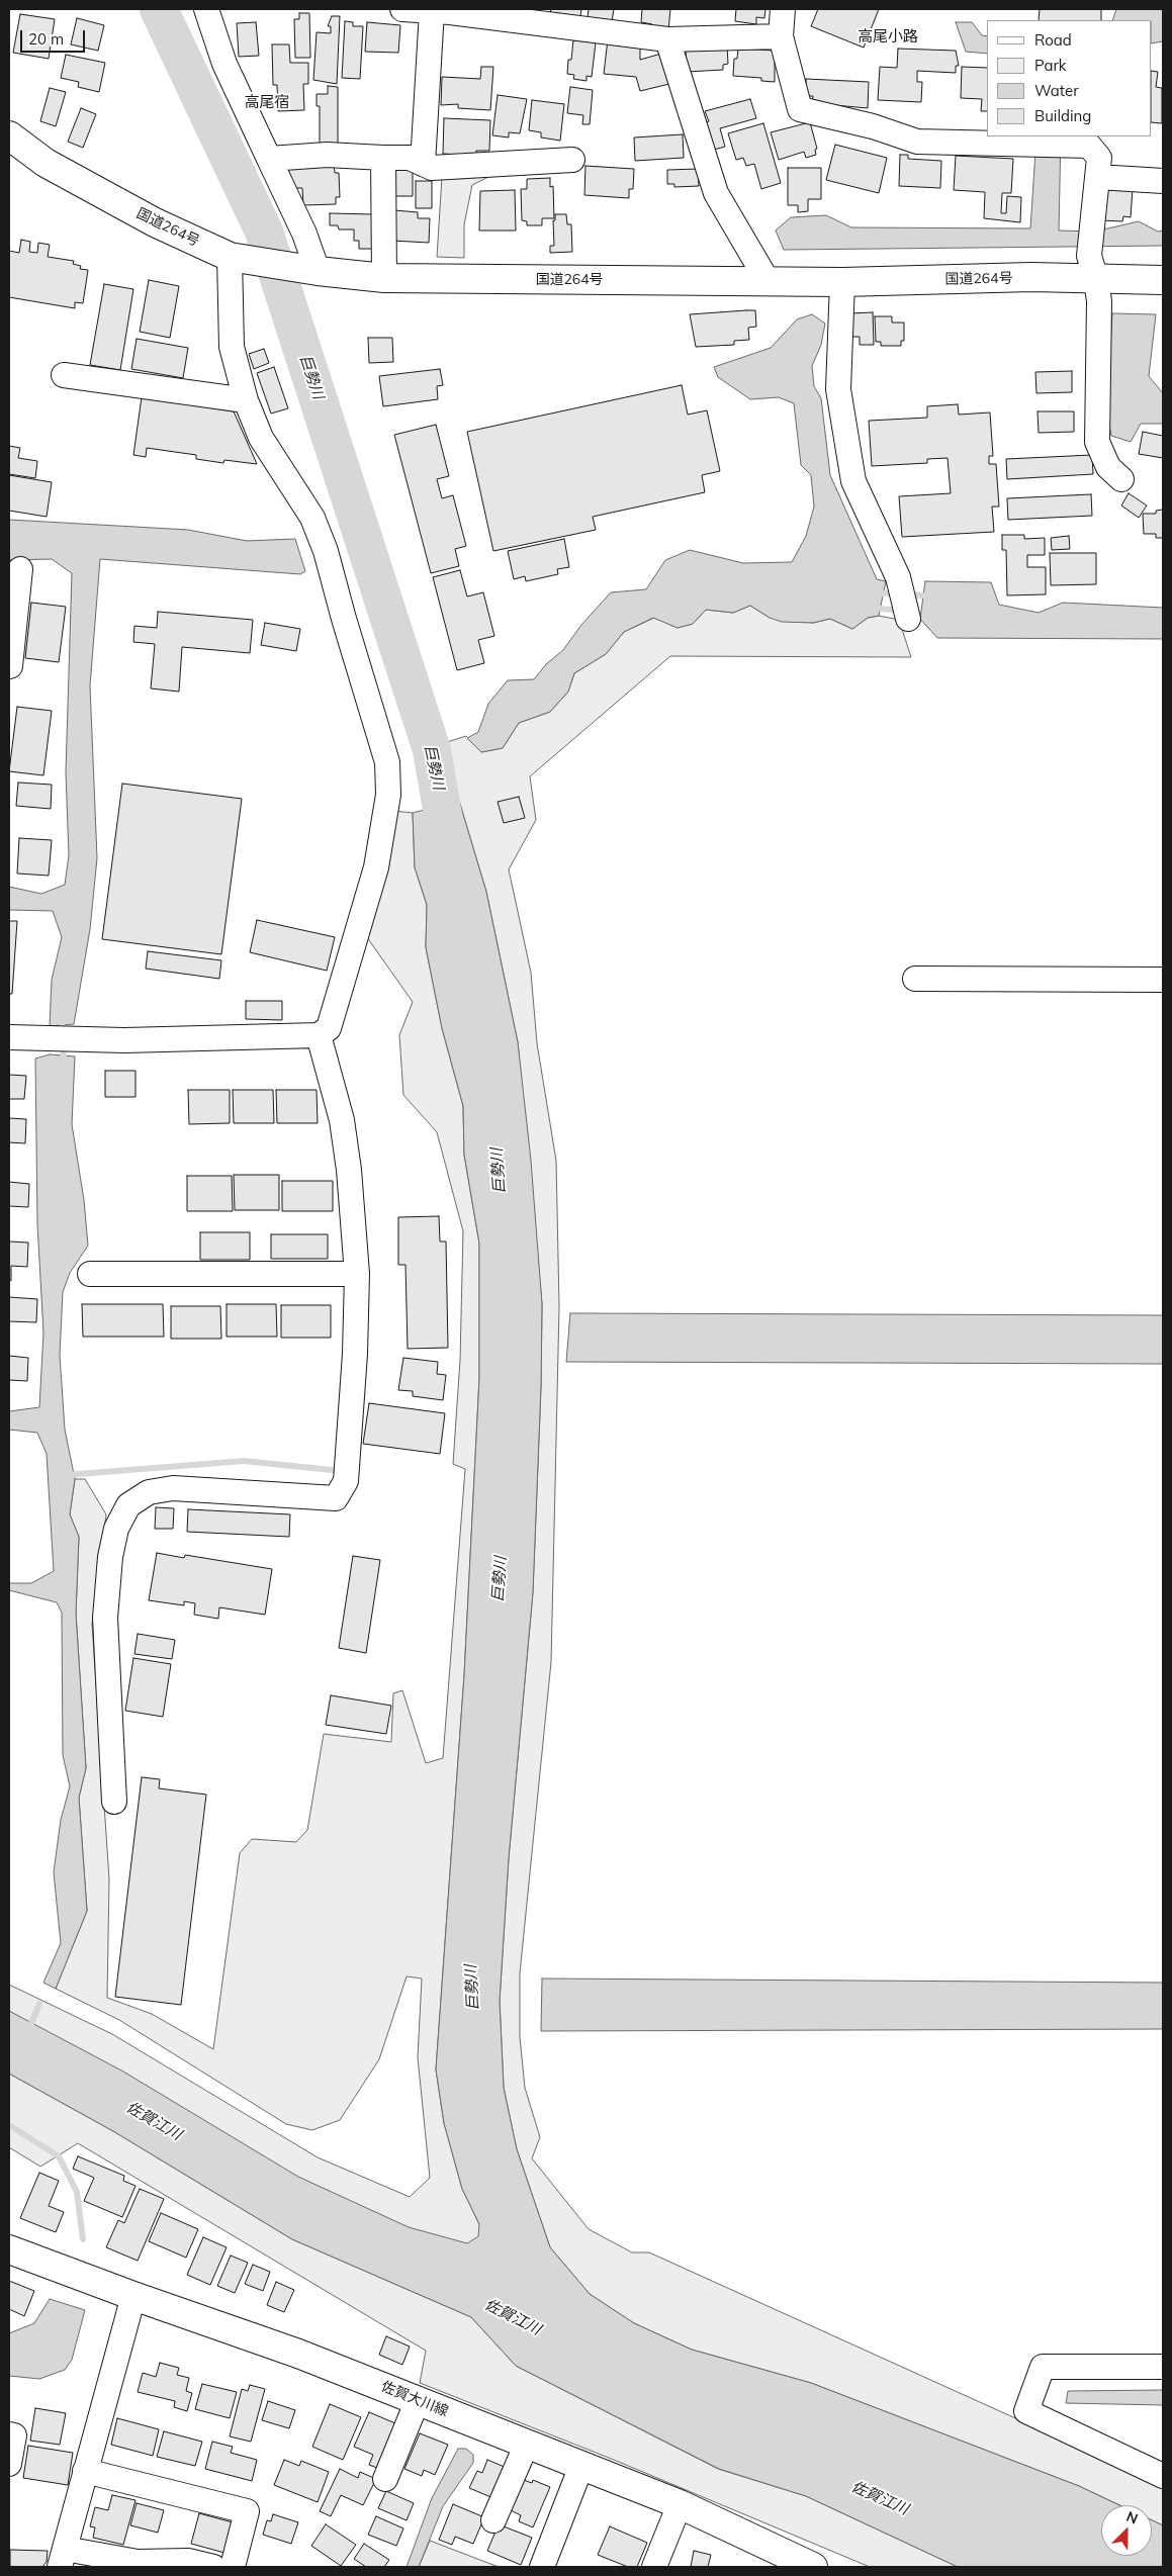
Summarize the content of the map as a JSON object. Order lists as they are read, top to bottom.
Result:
{
  "streets": {
    "main road": ["国道264号", "佐賀大川線"]
  },
  "districts": ["高尾小路", "高尾宿"],
  "water": ["巨勢川", "佐賀江川"],
  "legend": [
    "Road",
    "Park",
    "Water",
    "Building"
  ],
  "scale_bar": "20 m",
  "north": "top right"
}
